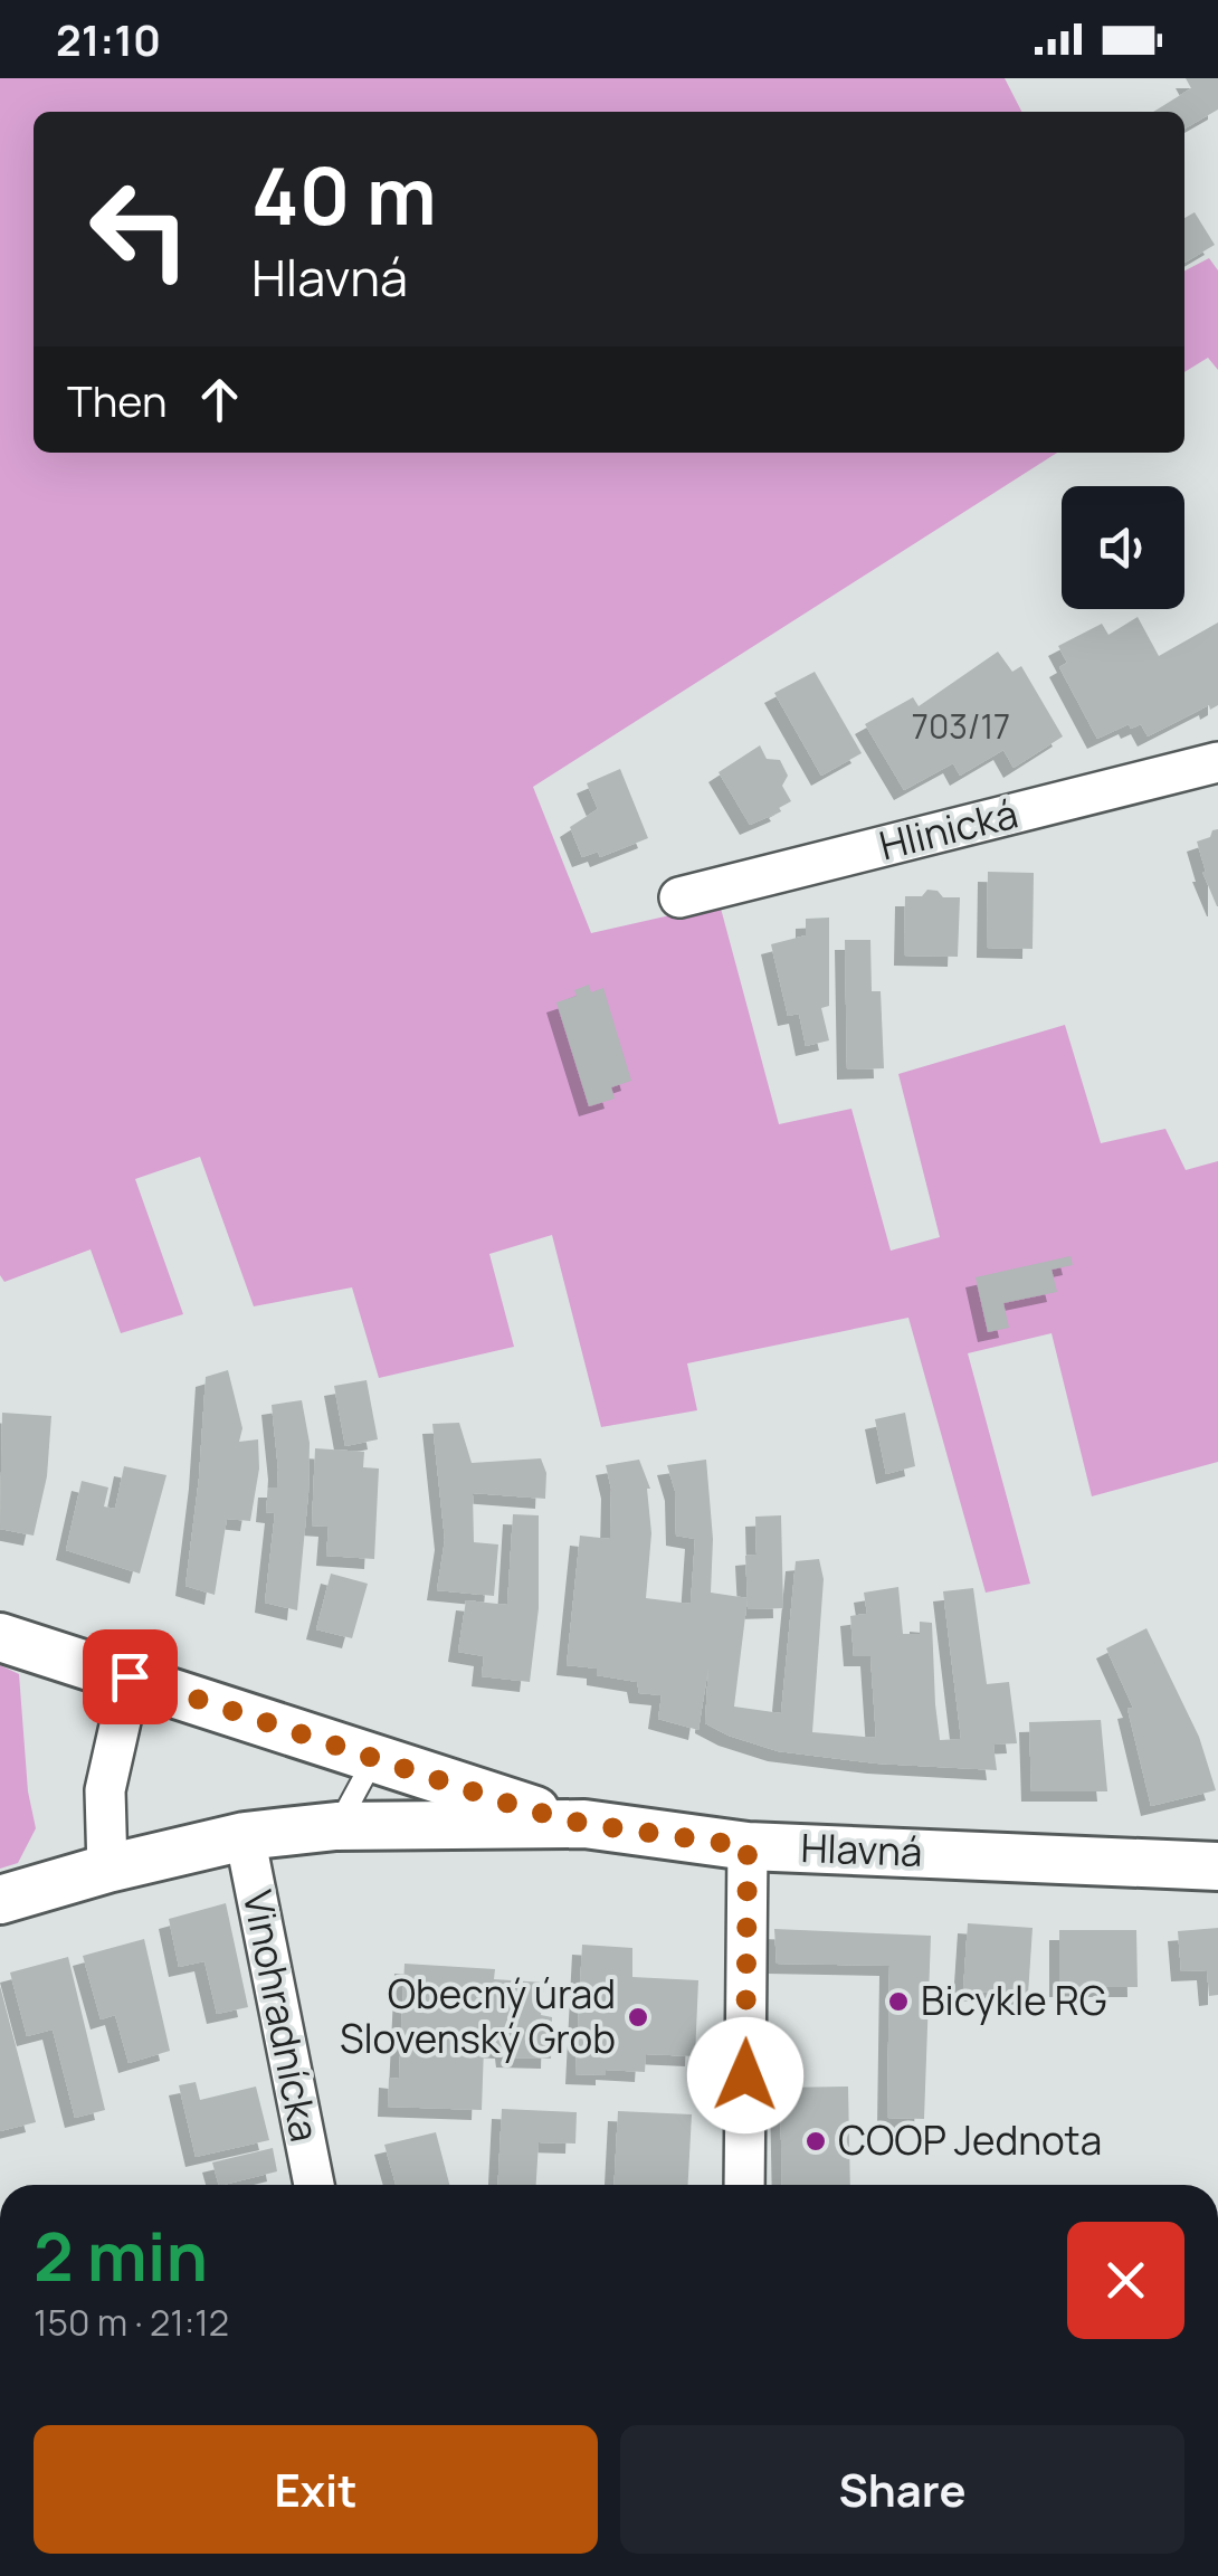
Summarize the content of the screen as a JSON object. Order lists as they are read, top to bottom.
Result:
{
  "streets": {
    "street": ["Hlinická", "Hlavná", "Vinohradnícka"]
  },
  "crossings": [
    ["Hlavná", "Vinohradnícka"]
  ],
  "places": ["Bicykle RG", "Obecný úrad Slovenský Grob", "COOP Jednota"],
  "house_numbers": ["703/17"],
  "page": {
    "status": "21:10",
    "turn": ["40 m", "Hlavná"],
    "then": "Then",
    "heading": ["2 min", "150 m · 21:12"],
    "buttons": ["Exit", "Share"]
  }
}
